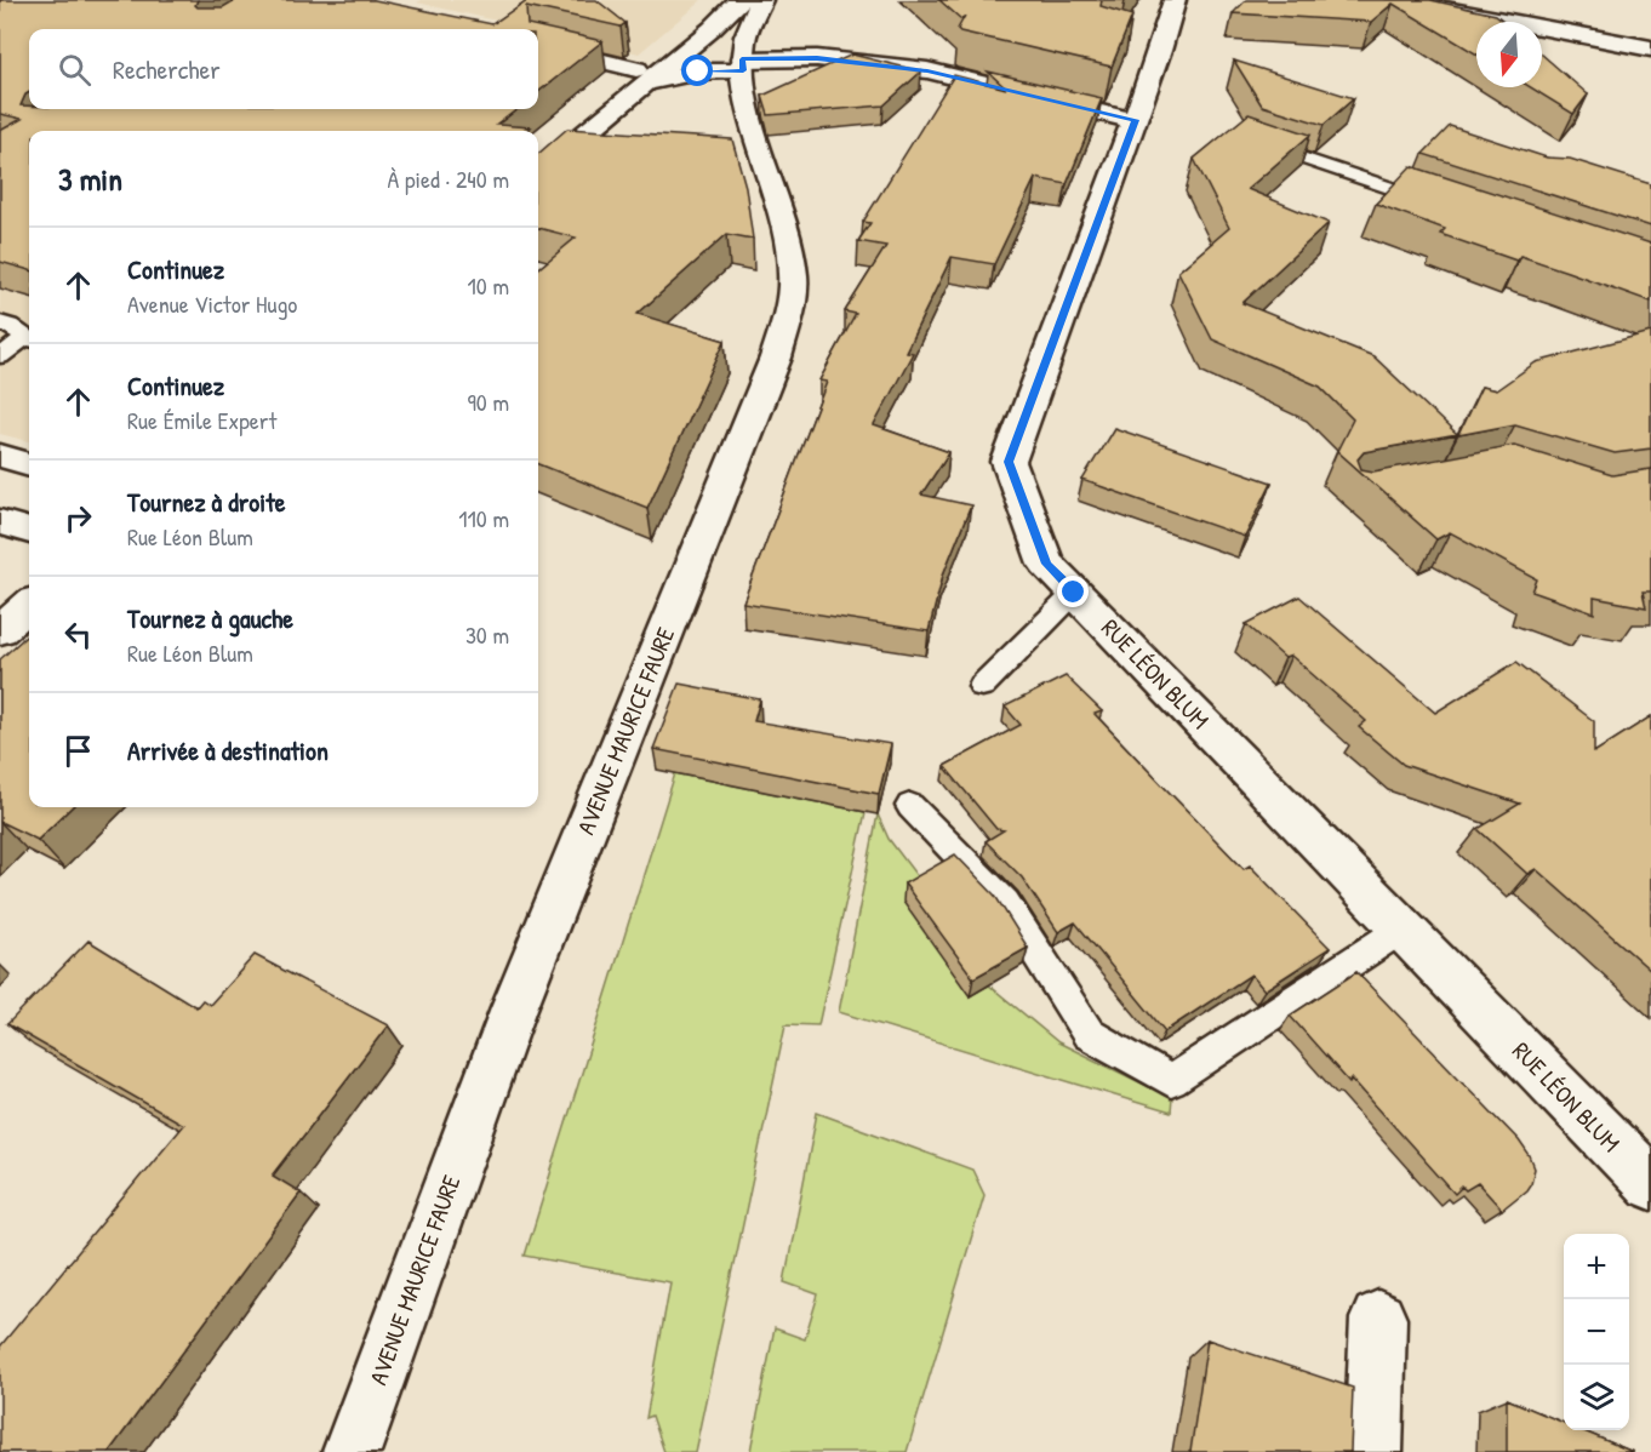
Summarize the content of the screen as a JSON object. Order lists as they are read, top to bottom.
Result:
{
  "streets": {
    "street": ["RUE LÉON BLUM", "AVENUE MAURICE FAURE"]
  },
  "north": "bottom",
  "page": {
    "search": "Rechercher",
    "heading": ["3 min", "À pied · 240 m"],
    "list": [
      ["Continuez", "Avenue Victor Hugo", "10 m"],
      ["Continuez", "Rue Émile Expert", "90 m"],
      ["Tournez à droite", "Rue Léon Blum", "110 m"],
      ["Tournez à gauche", "Rue Léon Blum", "30 m"],
      "Arrivée à destination"
    ],
    "map_buttons": ["+", "−"]
  }
}
